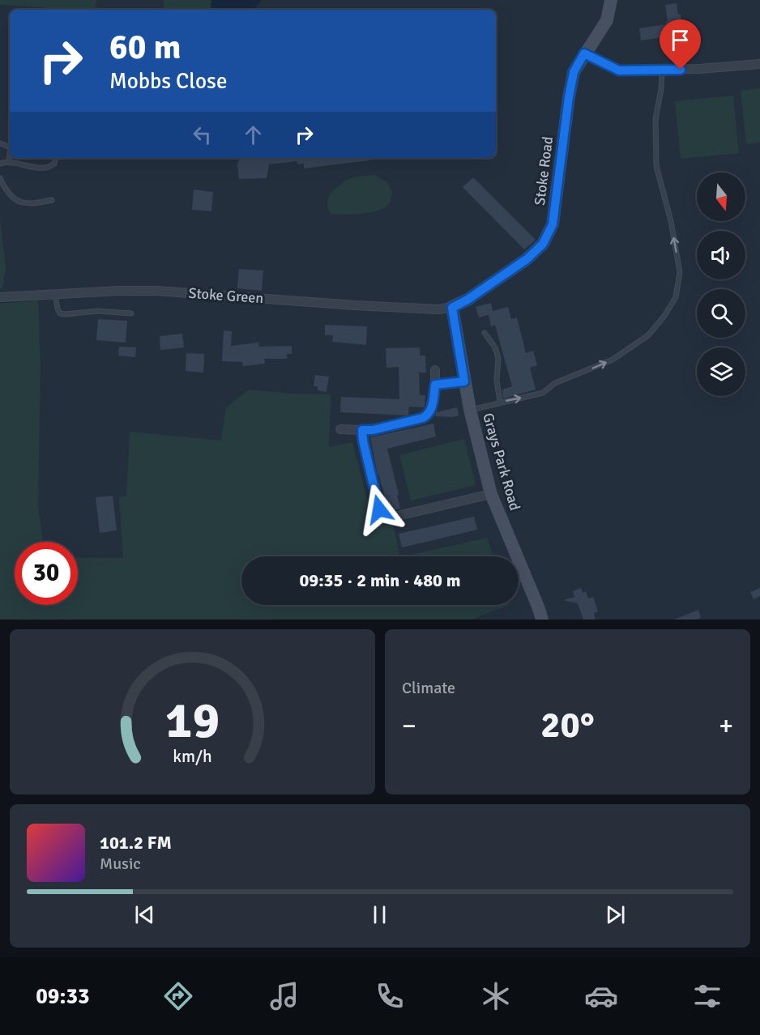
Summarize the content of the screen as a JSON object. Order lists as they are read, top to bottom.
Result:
{
  "streets": {
    "main road": ["Stoke Road", "Grays Park Road"],
    "street": ["Stoke Green"]
  },
  "crossings": [
    ["Stoke Road", "Stoke Green"],
    ["Stoke Road", "Grays Park Road"],
    ["Stoke Green", "Grays Park Road"]
  ],
  "north": "bottom",
  "page": {
    "turn": ["60 m", "Mobbs Close"],
    "limit": "30",
    "trip": "09:35 · 2 min · 480 m",
    "tile": "Climate",
    "heat": ["−", "20°", "+"],
    "song": ["101.2 FM", "Music"],
    "tabs": "09:33",
    "gauge": ["19", "km/h"]
  }
}
